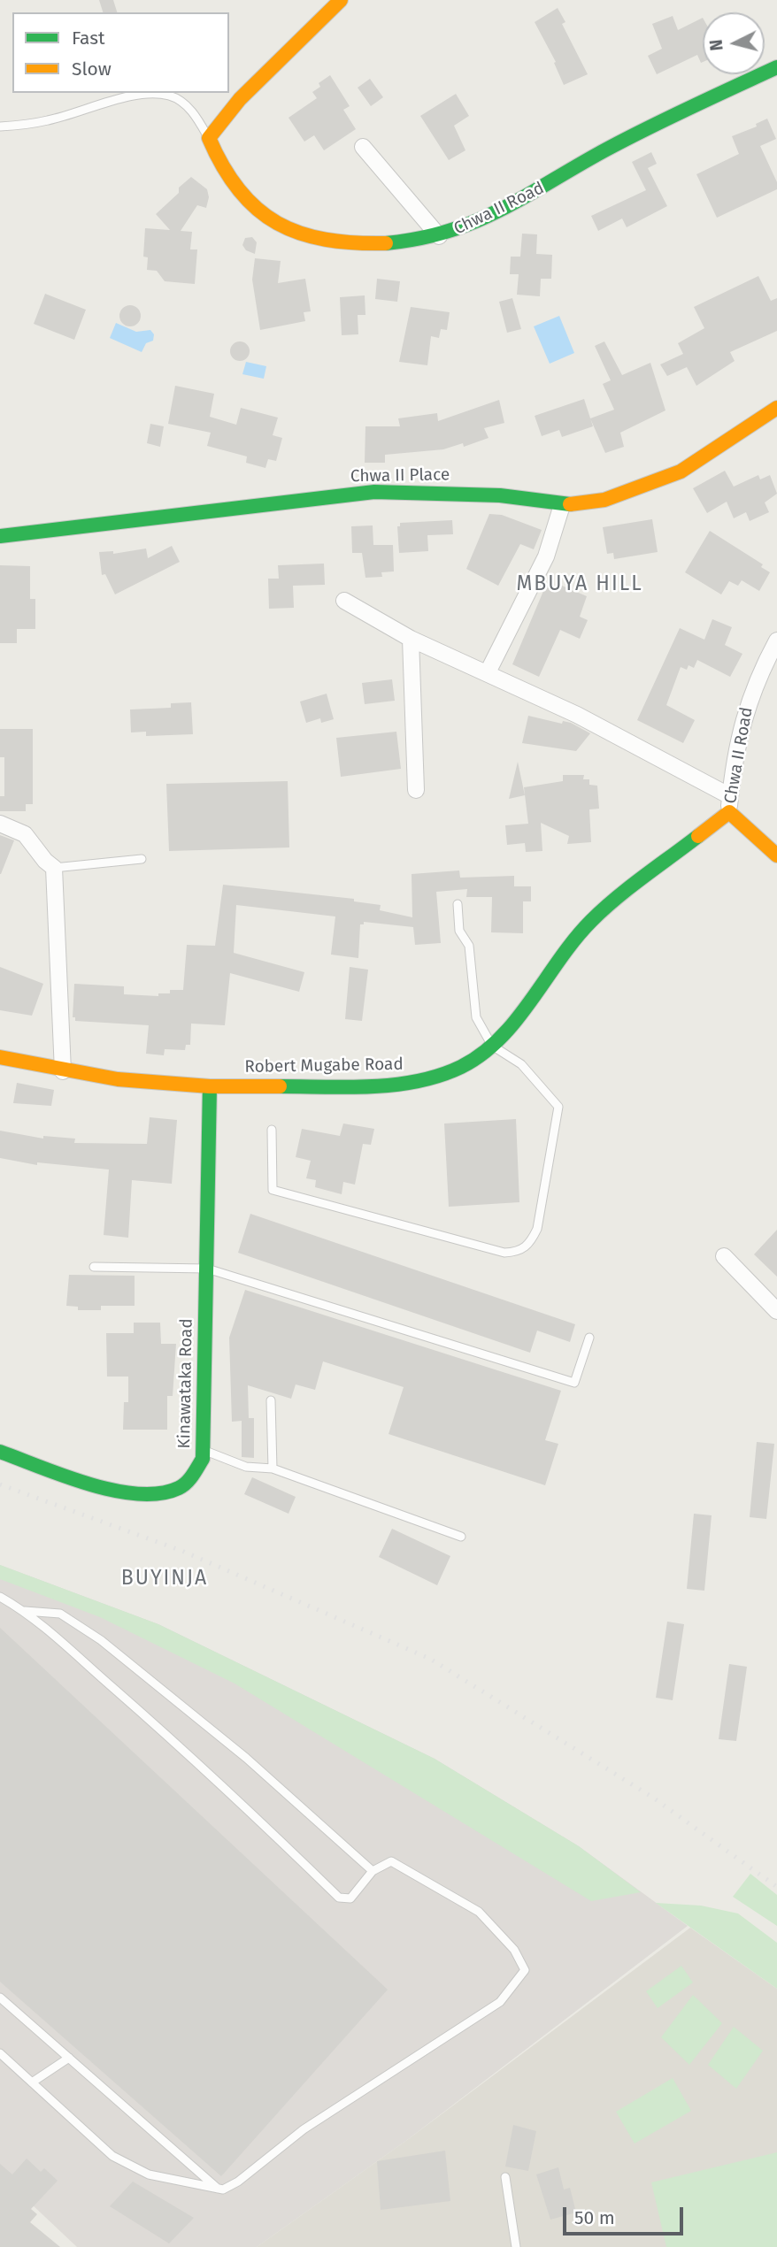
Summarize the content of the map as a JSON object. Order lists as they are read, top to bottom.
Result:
{
  "streets": {
    "street": [
      "Chwa II Road",
      "Chwa II Place",
      "Robert Mugabe Road",
      "Kinawataka Road"
    ]
  },
  "crossings": [
    ["Chwa II Road", "Robert Mugabe Road"],
    ["Robert Mugabe Road", "Kinawataka Road"]
  ],
  "districts": ["MBUYA HILL", "BUYINJA"],
  "legend": ["Fast", "Slow"],
  "scale_bar": "50 m",
  "north": "left"
}
